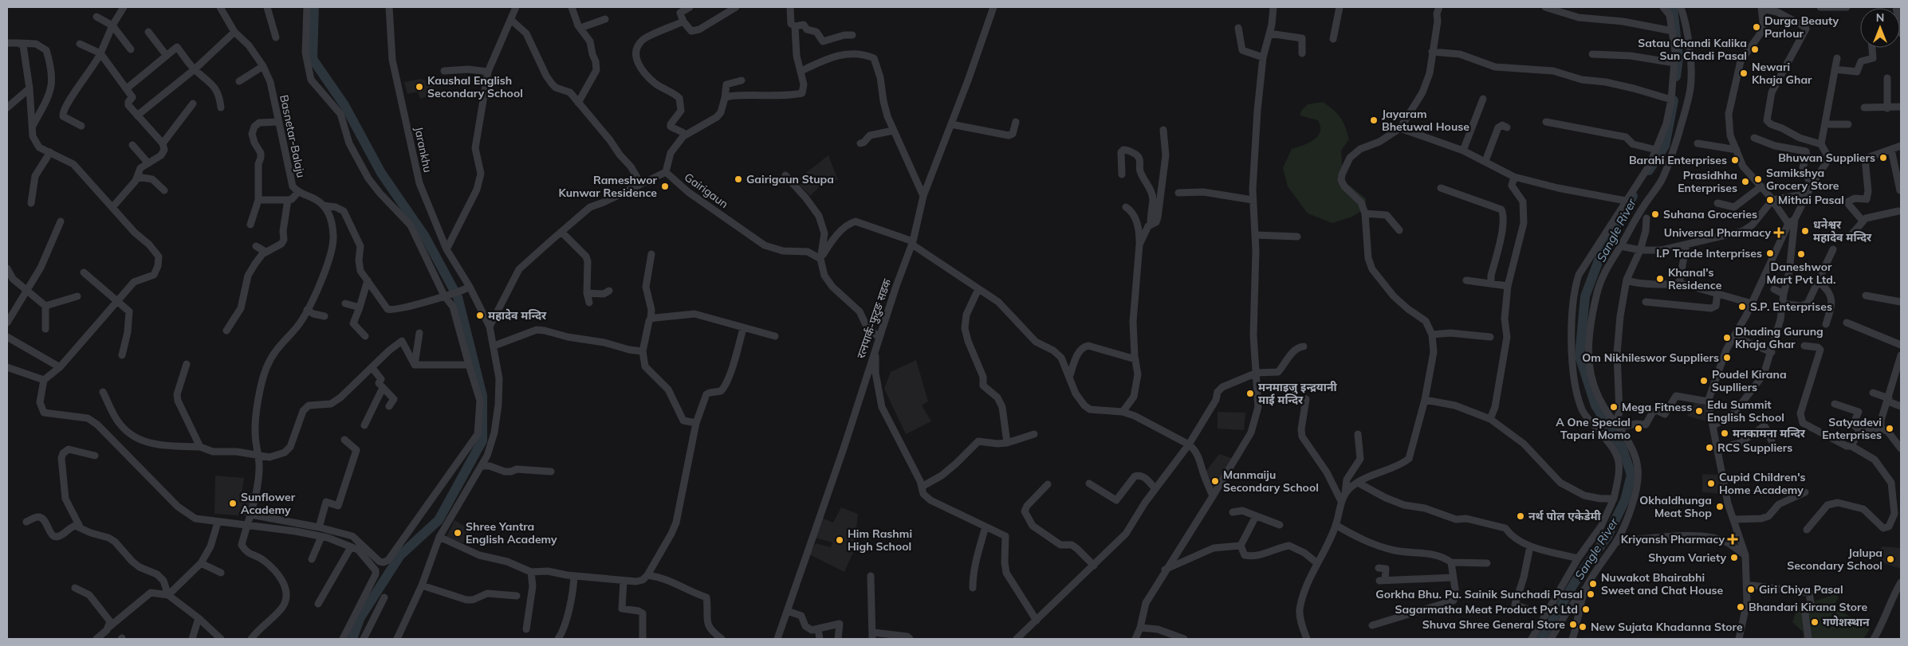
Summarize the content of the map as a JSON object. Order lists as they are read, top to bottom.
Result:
{
  "streets": {
    "street": [
      "Basnetar-Balaju",
      "Jarankhu",
      "Gairigaun",
      "रत्नपार्क-फुटुङ सडक"
    ]
  },
  "water": ["Sangle River"],
  "places": {
    "other": [
      "Durga Beauty Parlour",
      "Satau Chandi Kalika Sun Chadi Pasal",
      "Newari Khaja Ghar",
      "Kaushal English Secondary School",
      "Jayaram Bhetuwal House",
      "Bhuwan Suppliers",
      "Barahi Enterprises",
      "Gairigaun Stupa",
      "Samikshya Grocery Store",
      "Prasidhha Enterprises",
      "Rameshwor Kunwar Residence",
      "Mithai Pasal",
      "Suhana Groceries",
      "धनेश्वर महादेव मन्दिर",
      "I.P Trade Interprises",
      "Daneshwor Mart Pvt Ltd.",
      "Khanal's Residence",
      "S.P. Enterprises",
      "महादेव मन्दिर",
      "Dhading Gurung Khaja Ghar",
      "Om Nikhileswor Suppliers",
      "Poudel Kirana Suplliers",
      "मनमाइजु इन्द्रयानी माई मन्दिर",
      "Mega Fitness",
      "Edu Summit English School",
      "A One Special Tapari Momo",
      "Satyadevi Enterprises",
      "मनकामना मन्दिर",
      "RCS Suppliers",
      "Manmaiju Secondary School",
      "Cupid Children's Home Academy",
      "Sunflower Academy",
      "Okhaldhunga Meat Shop",
      "नर्थ पोल एकेडेमी",
      "Shree Yantra English Academy",
      "Him Rashmi High School",
      "Shyam Variety",
      "Jalupa Secondary School",
      "Nuwakot Bhairabhi Sweet and Chat House",
      "Giri Chiya Pasal",
      "Gorkha Bhu. Pu. Sainik Sunchadi Pasal",
      "Bhandari Kirana Store",
      "Sagarmatha Meat Product Pvt Ltd",
      "गणेशस्थान",
      "Shuva Shree General Store",
      "New Sujata Khadanna Store"
    ],
    "health": ["Universal Pharmacy", "Kriyansh Pharmacy"]
  },
  "north": "top"
}
